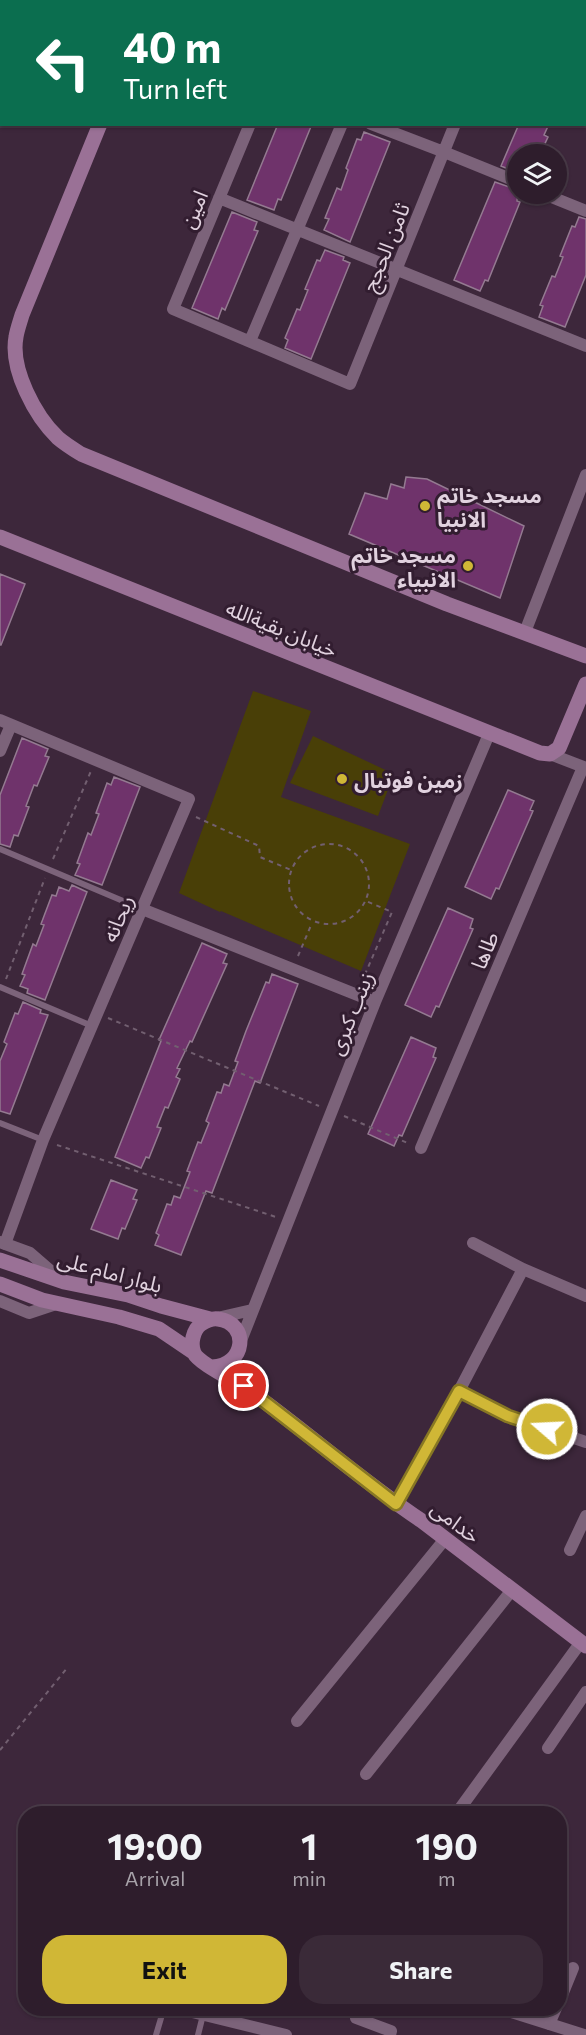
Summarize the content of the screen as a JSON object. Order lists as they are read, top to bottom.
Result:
{
  "streets": {
    "street": [
      "امین",
      "ثامن الحجج",
      "خیابان بقیةالله",
      "ریحانه",
      "طاها",
      "زینب کبری",
      "بلوار امام علی",
      "خدامی"
    ]
  },
  "crossings": [
    ["امین", "ثامن الحجج"],
    ["خیابان بقیةالله", "زینب کبری"],
    ["زینب کبری", "بلوار امام علی"],
    ["زینب کبری", "خدامی"],
    ["بلوار امام علی", "خدامی"]
  ],
  "places": ["مسجد خاتم الانبیا", "مسجد خاتم الانبیاء", "زمین فوتبال"],
  "page": {
    "turn": ["40 m", "Turn left"],
    "eta": [
      "19:00",
      "Arrival",
      "1",
      "min",
      "190",
      "m"
    ],
    "buttons": ["Exit", "Share"]
  }
}
